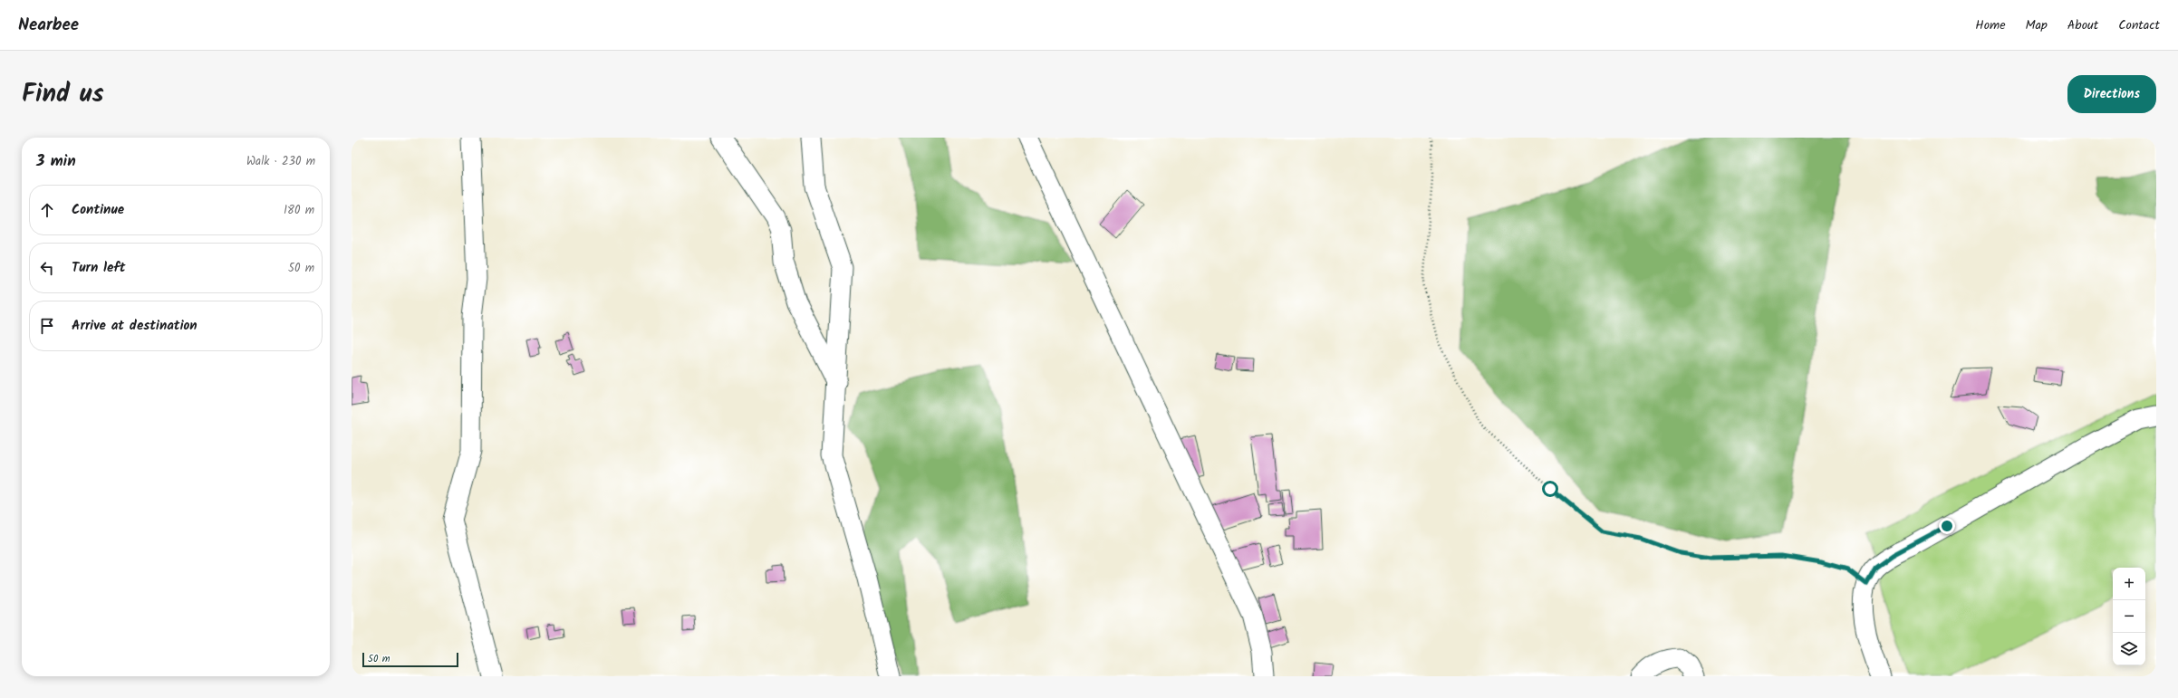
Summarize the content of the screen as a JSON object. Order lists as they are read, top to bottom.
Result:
{
  "scale_bar": "50 m",
  "page": {
    "header": "Nearbee",
    "nav": [
      "Home",
      "Map",
      "About",
      "Contact"
    ],
    "title": "Find us",
    "buttons": "Directions",
    "heading": ["3 min", "Walk · 230 m"],
    "list": [
      ["Continue", "180 m"],
      ["Turn left", "50 m"],
      "Arrive at destination"
    ],
    "map_buttons": ["+", "−"],
    "scale": "50 m"
  }
}
